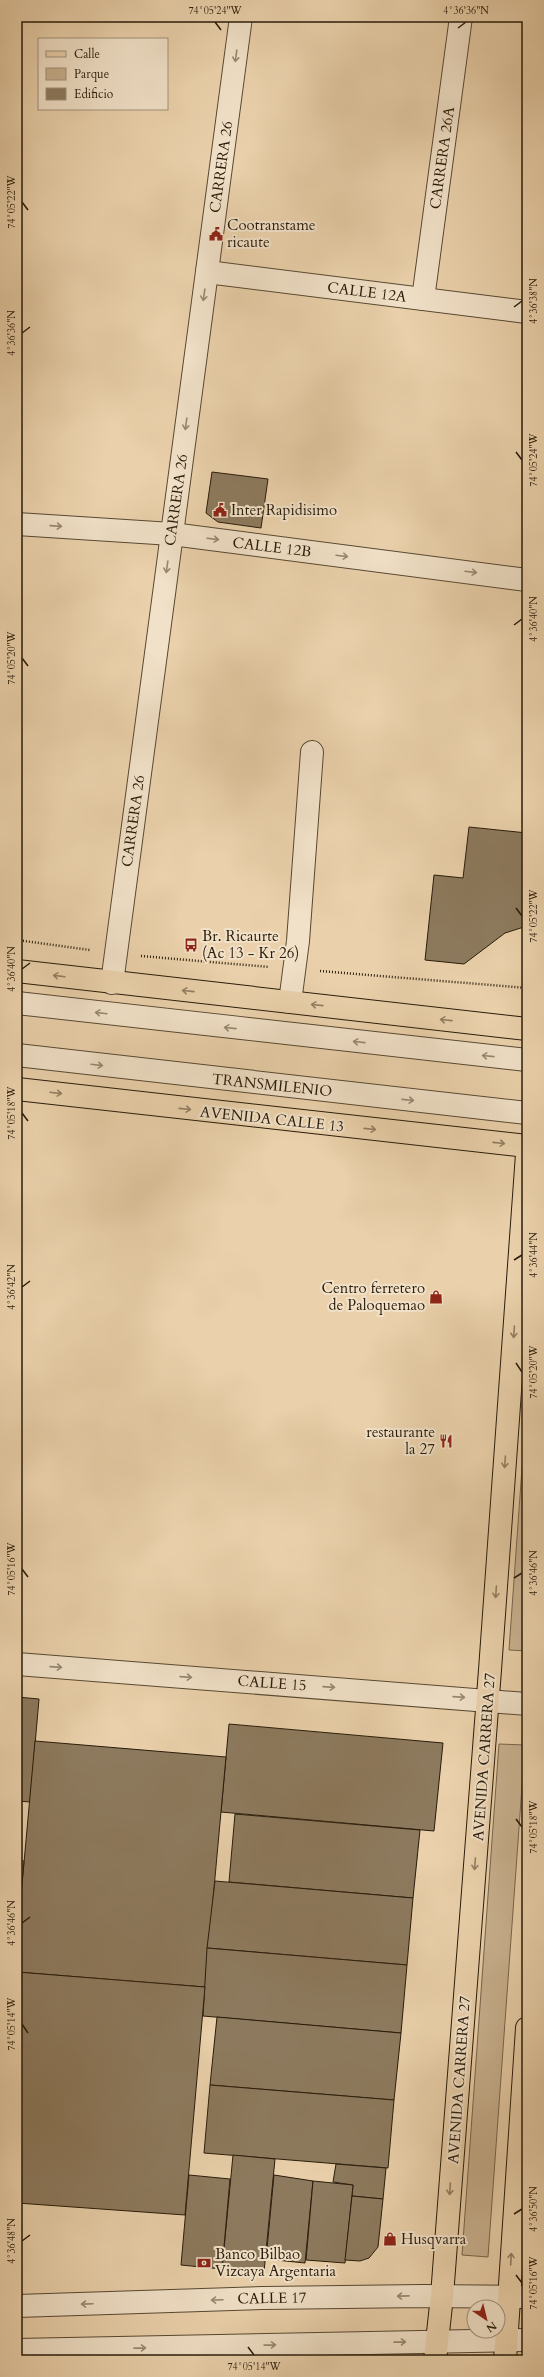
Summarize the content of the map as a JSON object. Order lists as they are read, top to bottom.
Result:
{
  "streets": {
    "main road": ["AVENIDA CALLE 13", "AVENIDA CARRERA 27"],
    "street": [
      "CARRERA 26A",
      "CARRERA 26",
      "CALLE 12A",
      "CALLE 12B",
      "TRANSMILENIO",
      "CALLE 15",
      "CALLE 17"
    ]
  },
  "crossings": [
    ["CARRERA 26A", "CALLE 12A"],
    ["CARRERA 26", "CALLE 12A"],
    ["CARRERA 26", "CALLE 12B"],
    ["CALLE 15", "AVENIDA CARRERA 27"],
    ["AVENIDA CARRERA 27", "CALLE 17"]
  ],
  "one_way": [
    "CARRERA 26",
    "CALLE 12B",
    "CALLE 15",
    "AVENIDA CARRERA 27"
  ],
  "places": {
    "public building": ["Cootranstame ricaute", "Inter Rapidisimo"],
    "bus stop": ["Br. Ricaurte (Ac 13 - Kr 26)"],
    "shop": ["Centro ferretero de Paloquemao", "Husqvarra"],
    "restaurant": ["restaurante la 27"],
    "bank": ["Banco Bilbao Vizcaya Argentaria"]
  },
  "legend": ["Calle", "Parque", "Edificio"],
  "north": "bottom right",
  "coordinates": [
    "74°05'24\"W",
    "4°36'36\"N",
    "74°05'22\"W",
    "4°36'38\"N",
    "4°36'40\"N",
    "74°05'20\"W",
    "74°05'18\"W",
    "4°36'44\"N",
    "4°36'42\"N",
    "74°05'16\"W",
    "4°36'46\"N",
    "74°05'14\"W",
    "4°36'50\"N",
    "4°36'48\"N"
  ]
}
